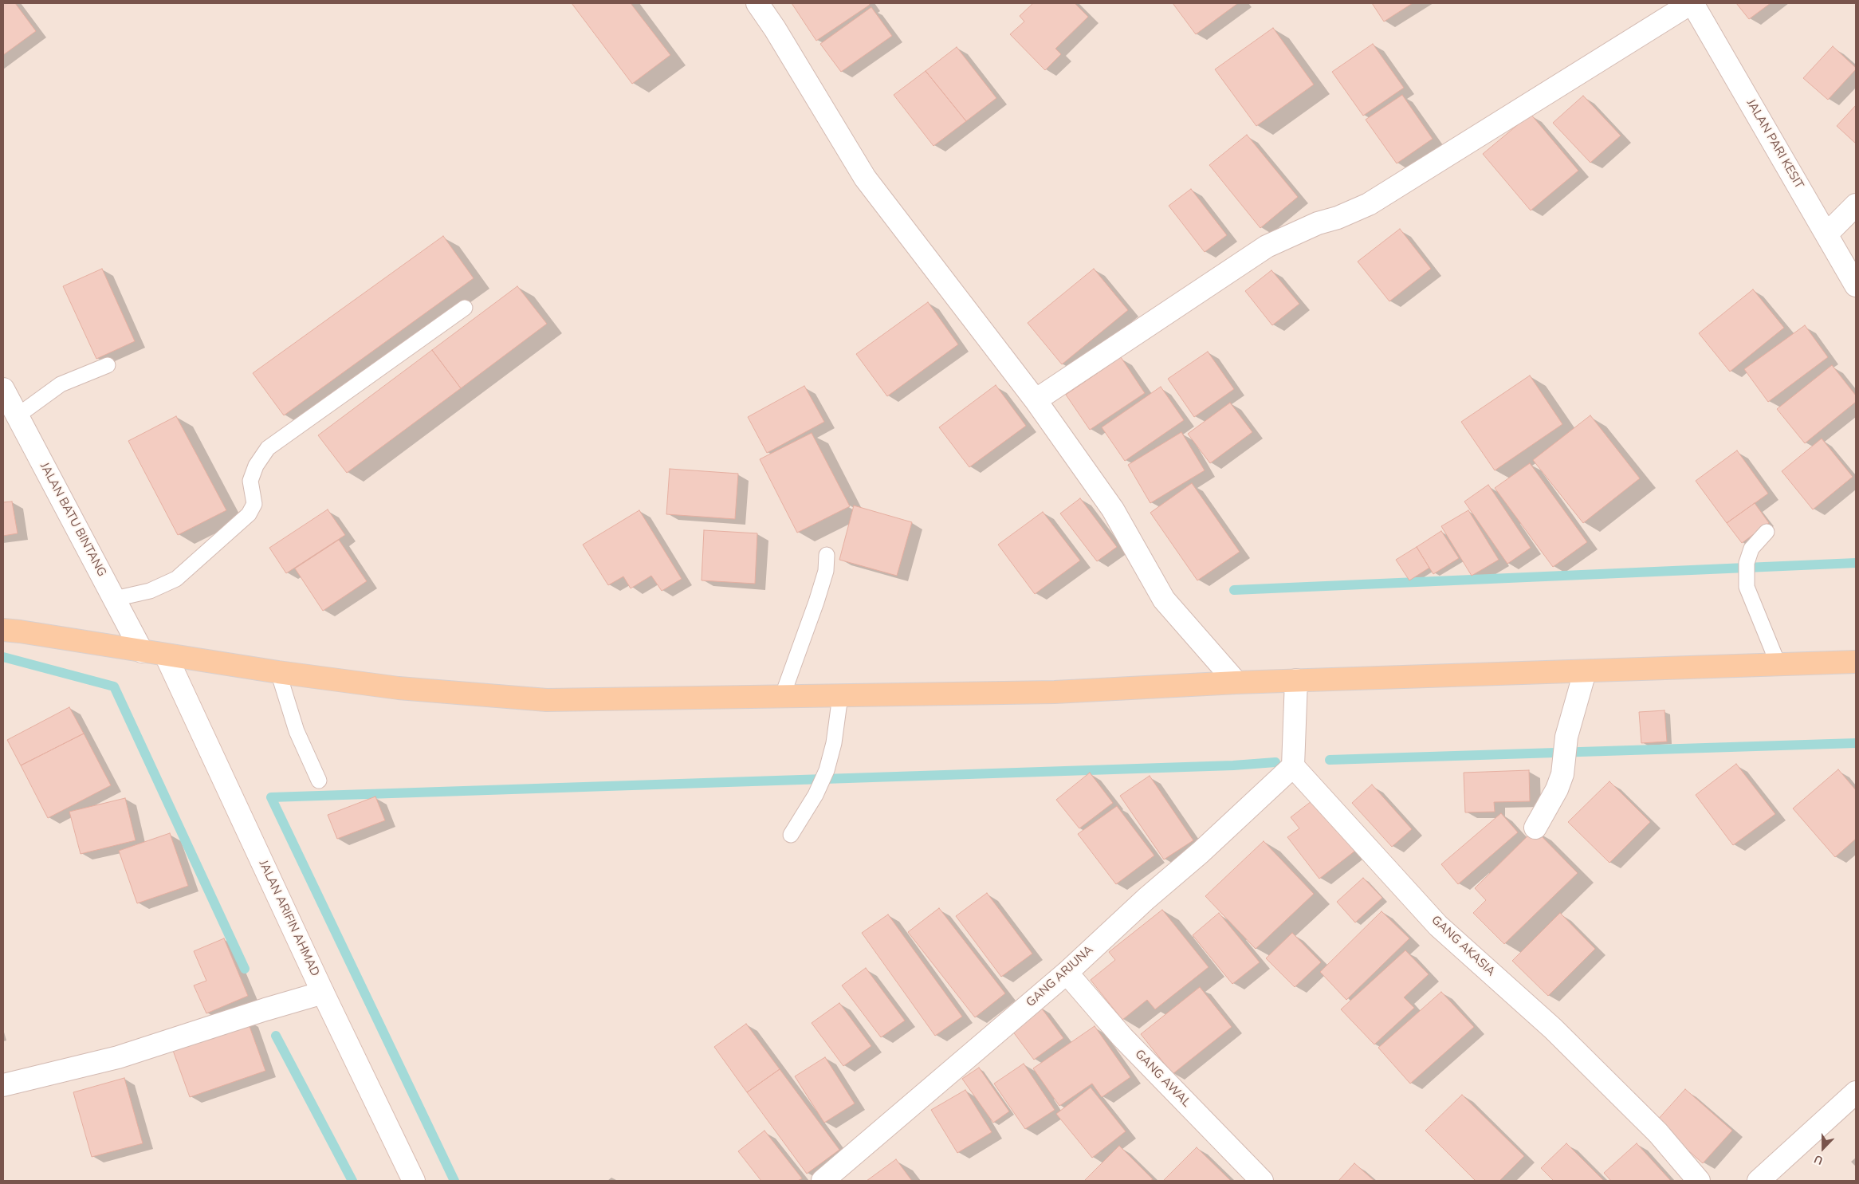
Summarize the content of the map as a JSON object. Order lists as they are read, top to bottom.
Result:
{
  "streets": {
    "street": [
      "JALAN PARI KESIT",
      "JALAN BATU BINTANG",
      "JALAN ARIFIN AHMAD",
      "GANG AKASIA",
      "GANG ARJUNA",
      "GANG AWAL"
    ]
  },
  "crossings": [
    ["GANG AKASIA", "GANG ARJUNA"],
    ["GANG ARJUNA", "GANG AWAL"]
  ],
  "north": "bottom"
}
